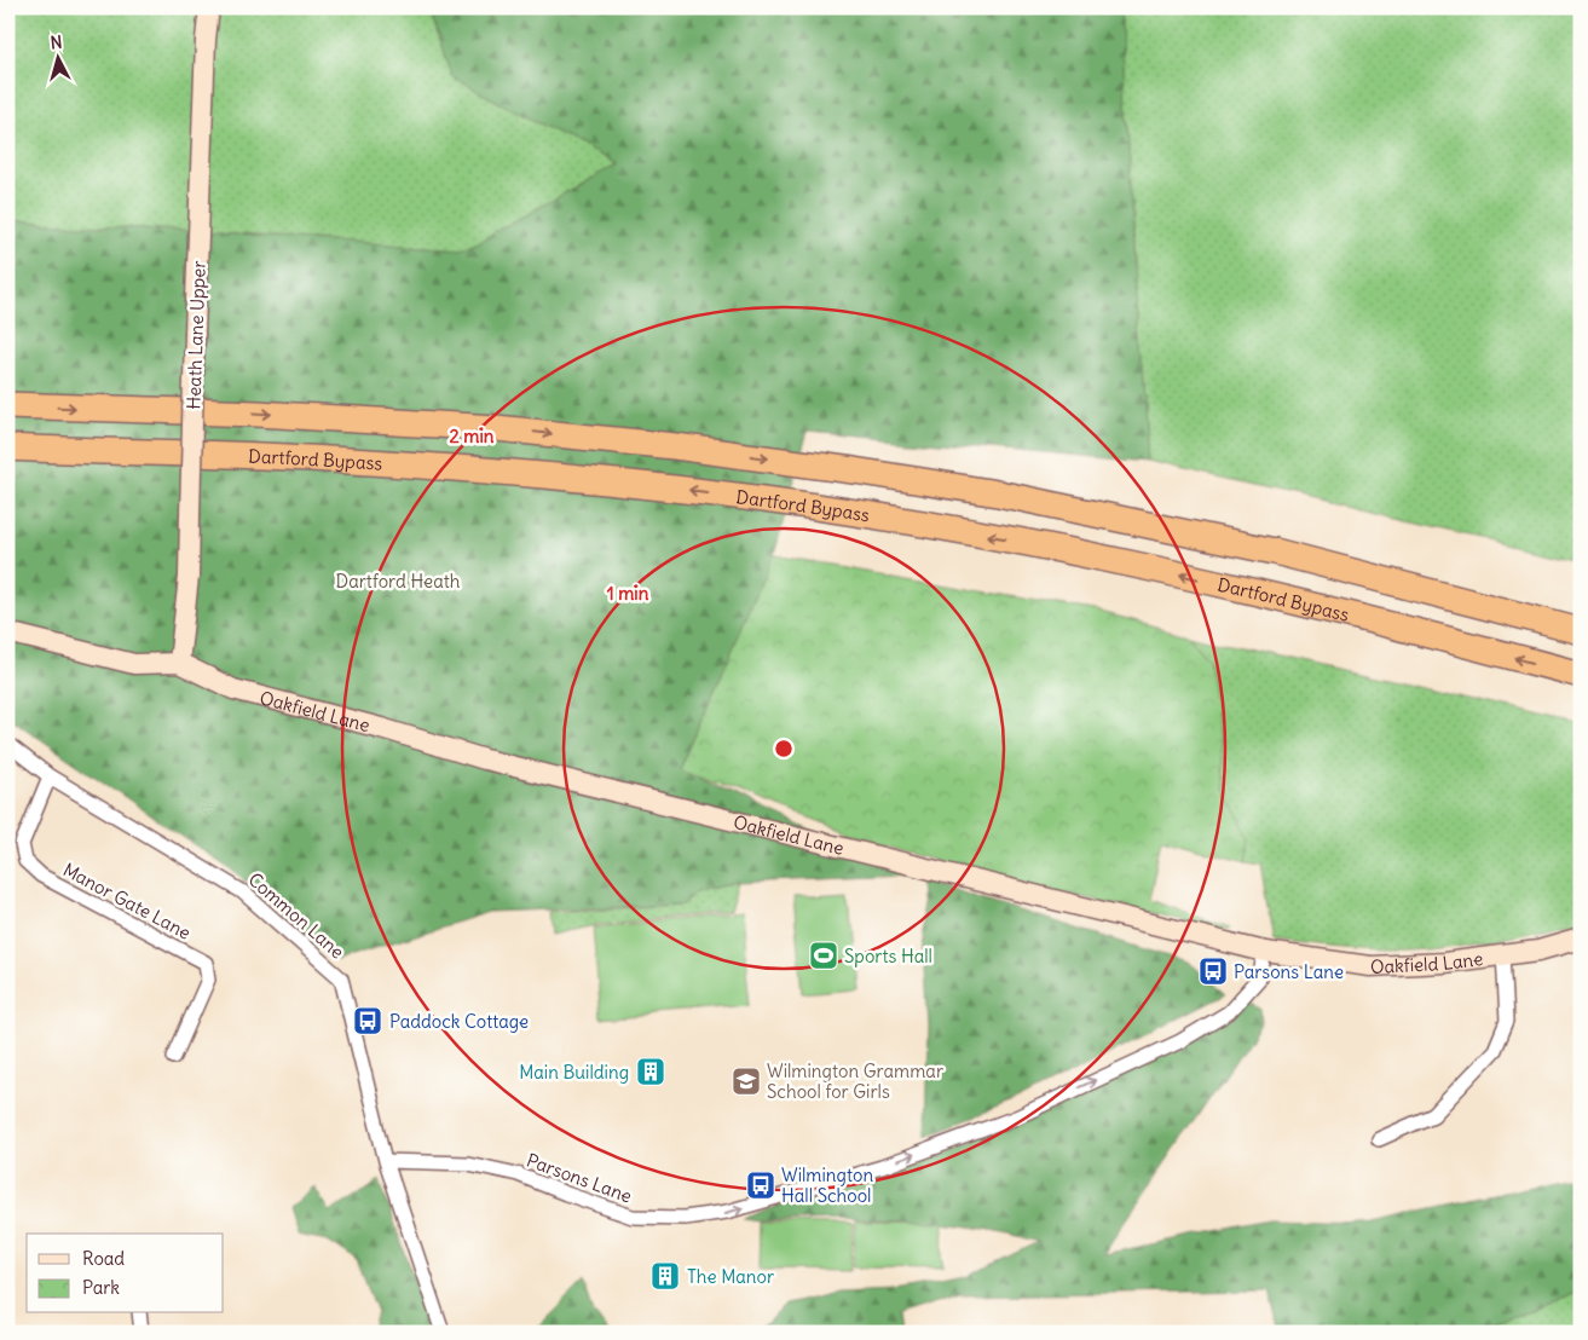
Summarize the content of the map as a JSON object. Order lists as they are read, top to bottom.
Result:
{
  "streets": {
    "highway": ["Dartford Bypass"],
    "street": [
      "Heath Lane Upper",
      "Oakfield Lane",
      "Manor Gate Lane",
      "Common Lane",
      "Parsons Lane"
    ]
  },
  "crossings": [
    ["Heath Lane Upper", "Oakfield Lane"],
    ["Oakfield Lane", "Parsons Lane"],
    ["Manor Gate Lane", "Common Lane"],
    ["Common Lane", "Parsons Lane"]
  ],
  "one_way": ["Parsons Lane"],
  "parks": ["Dartford Heath"],
  "places": {
    "sports": ["Sports Hall"],
    "bus stop": ["Parsons Lane", "Paddock Cottage", "Wilmington Hall School"],
    "building": ["Main Building", "The Manor"],
    "school or university": ["Wilmington Grammar School for Girls"]
  },
  "legend": ["Road", "Park"],
  "north": "top",
  "rings": ["2 min", "1 min"]
}
